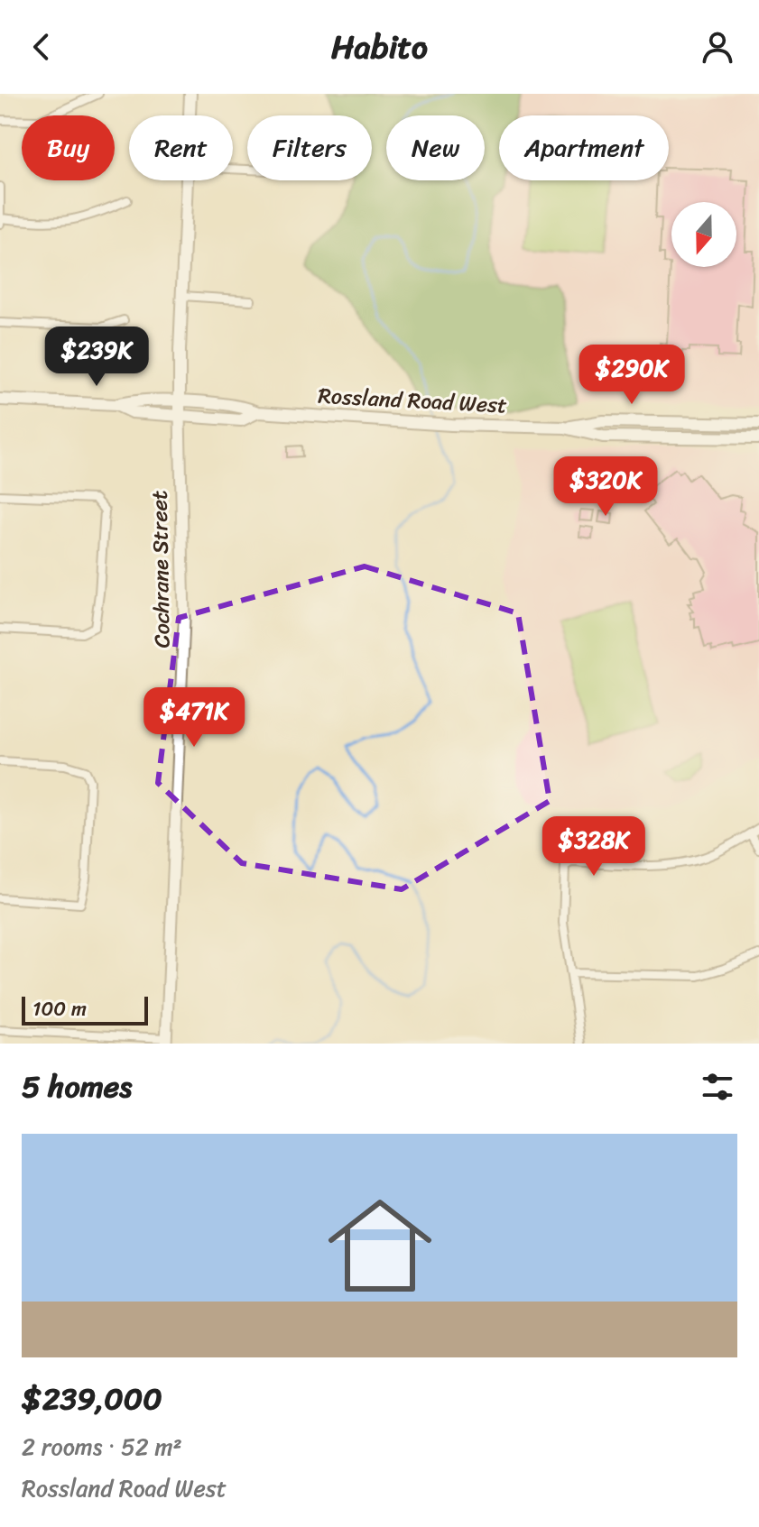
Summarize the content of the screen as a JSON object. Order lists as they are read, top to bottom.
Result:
{
  "streets": {
    "main road": ["Rossland Road West", "Cochrane Street"]
  },
  "crossings": [
    ["Rossland Road West", "Cochrane Street"]
  ],
  "scale_bar": "100 m",
  "north": "bottom",
  "page": {
    "header": "Habito",
    "chip": [
      "Buy",
      "Rent",
      "Filters",
      "New",
      "Apartment"
    ],
    "price": [
      "$239K",
      "$290K",
      "$320K",
      "$471K",
      "$328K"
    ],
    "scale": "100 m",
    "heading": "5 homes",
    "list": [
      {
        "name": "$239,000",
        "note": "2 rooms · 52 m² · Rossland Road West"
      }
    ]
  }
}
